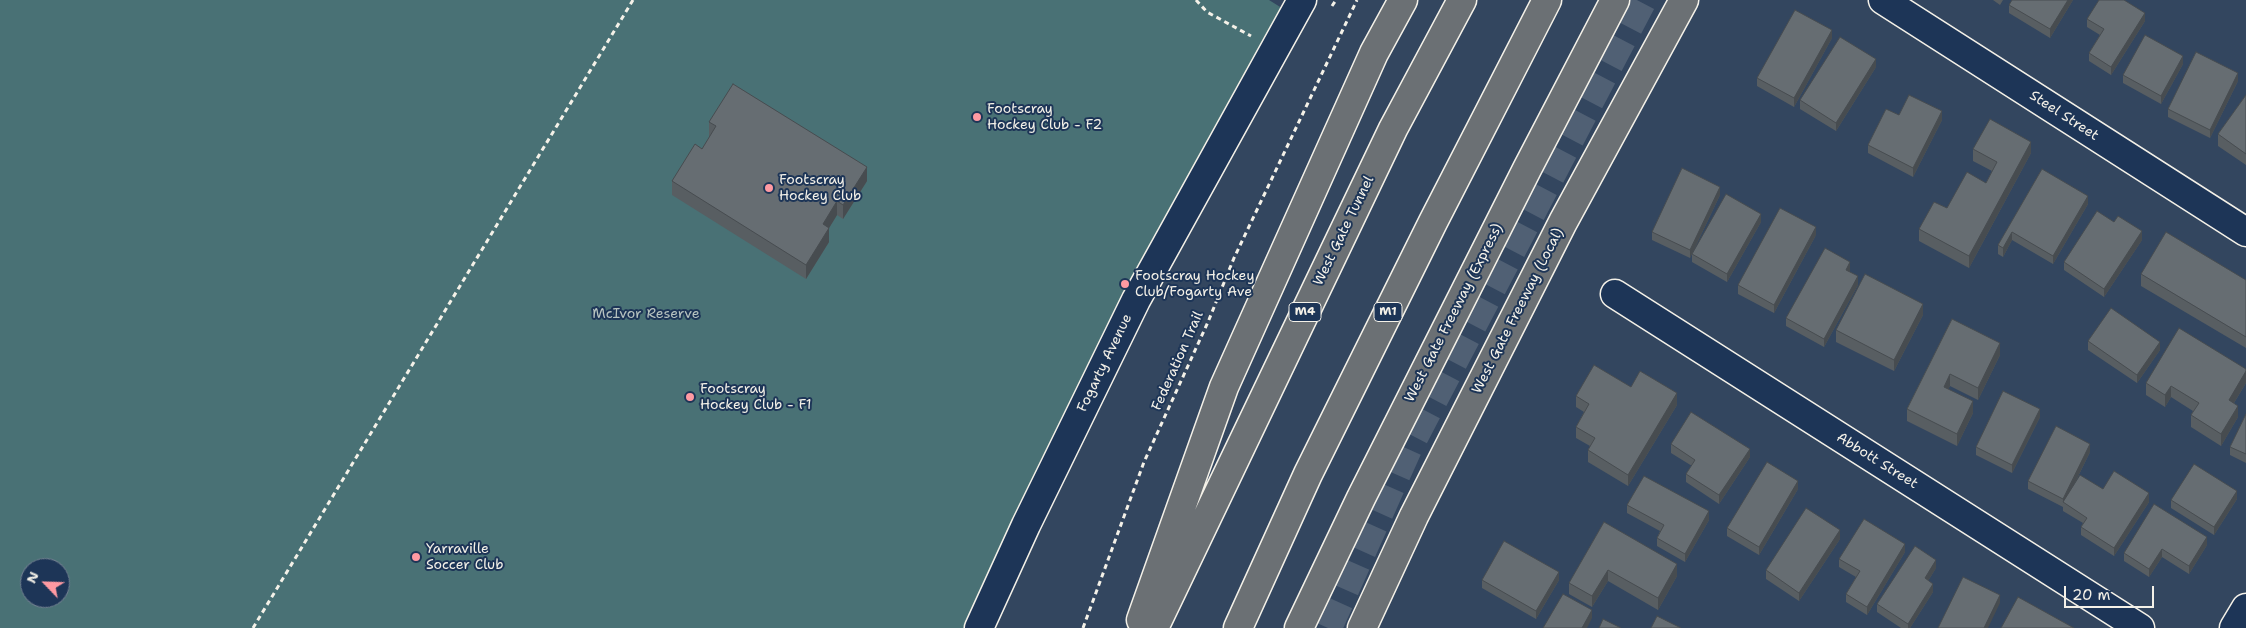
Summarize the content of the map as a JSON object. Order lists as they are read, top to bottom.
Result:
{
  "streets": {
    "highway": [
      "West Gate Tunnel",
      "West Gate Freeway (Local)",
      "M4",
      "M1",
      "West Gate Freeway (Express)"
    ],
    "street": ["Steel Street", "Fogarty Avenue", "Abbott Street"],
    "path": ["Federation Trail"]
  },
  "parks": ["McIvor Reserve"],
  "places": [
    "Footscray Hockey Club - F2",
    "Footscray Hockey Club",
    "Footscray Hockey Club/Fogarty Ave",
    "Footscray Hockey Club - F1",
    "Yarraville Soccer Club"
  ],
  "scale_bar": "20 m",
  "north": "top left"
}
